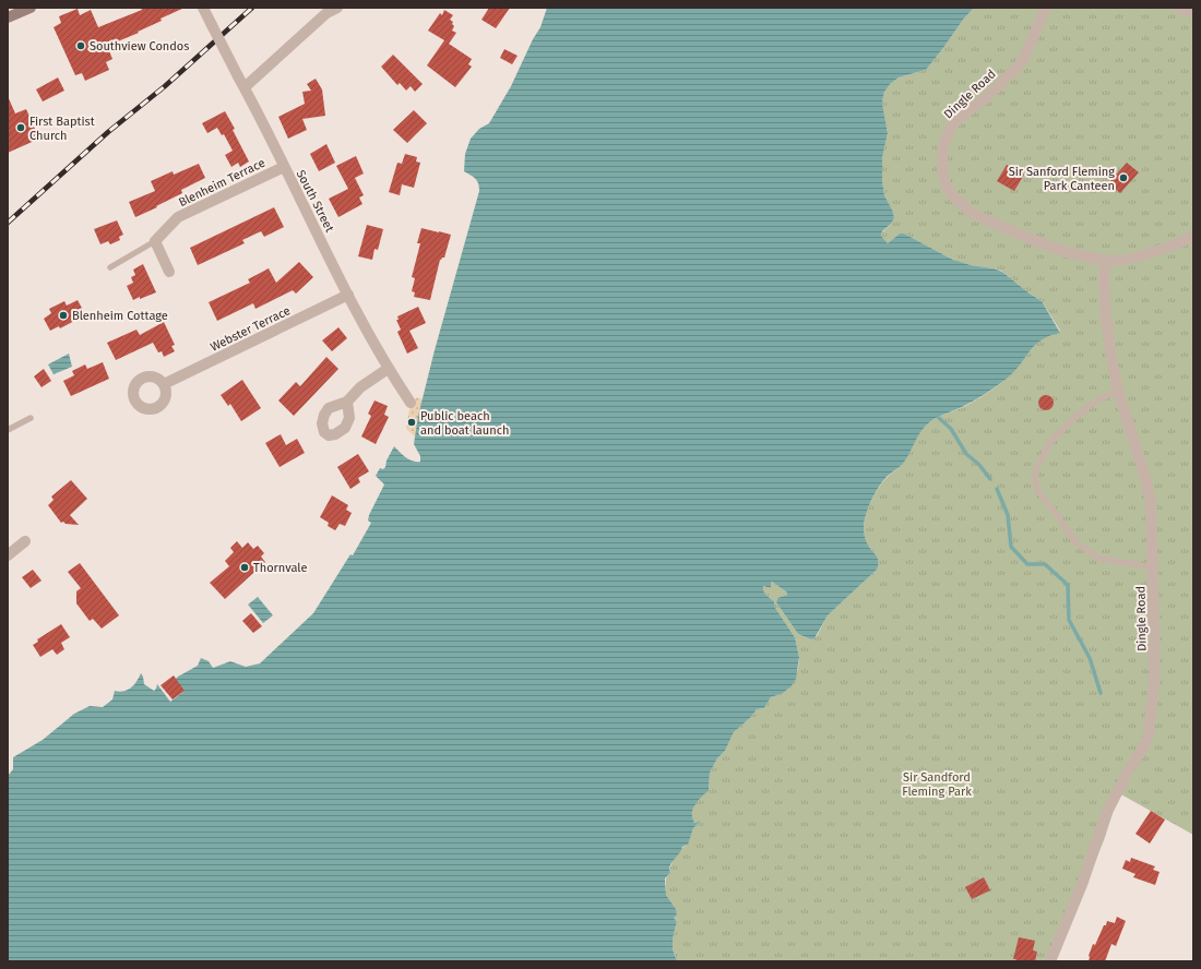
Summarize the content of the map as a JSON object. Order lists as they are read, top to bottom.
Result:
{
  "streets": {
    "street": [
      "Dingle Road",
      "Blenheim Terrace",
      "South Street",
      "Webster Terrace"
    ]
  },
  "crossings": [
    ["Blenheim Terrace", "South Street"],
    ["South Street", "Webster Terrace"]
  ],
  "parks": ["Sir Sandford Fleming Park"],
  "places": [
    "Southview Condos",
    "First Baptist Church",
    "Sir Sanford Fleming Park Canteen",
    "Blenheim Cottage",
    "Public beach and boat launch",
    "Thornvale"
  ]
}
